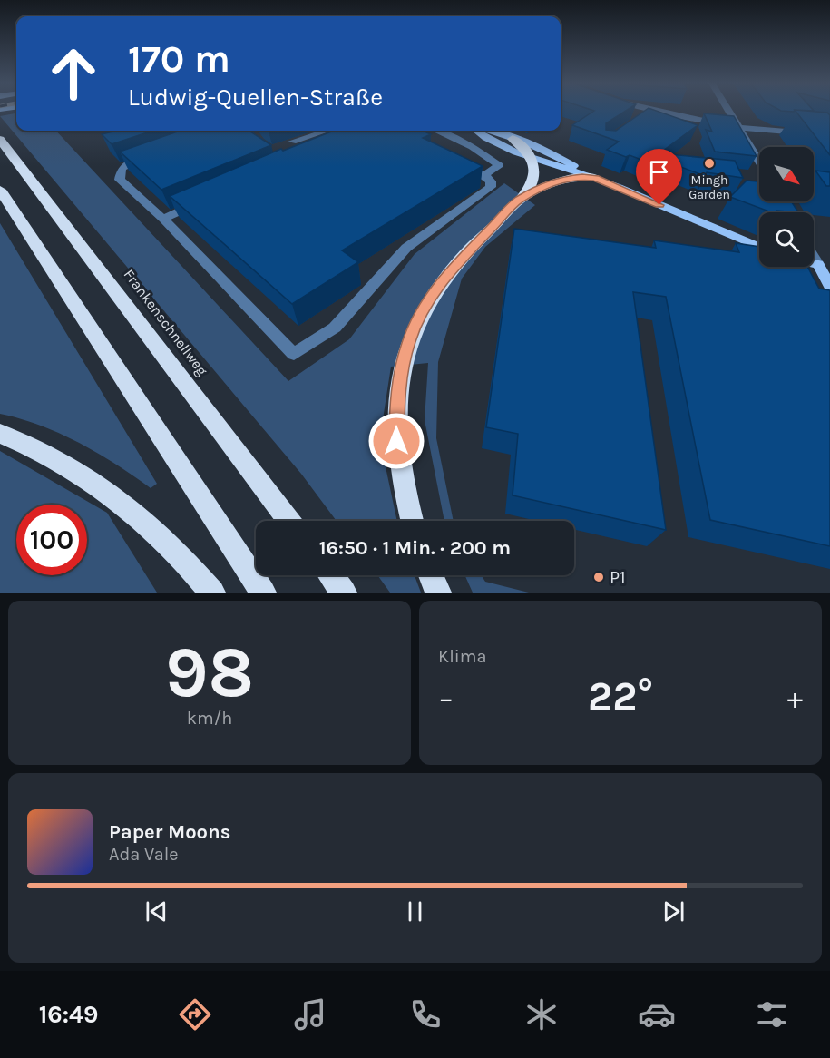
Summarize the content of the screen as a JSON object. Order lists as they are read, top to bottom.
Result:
{
  "streets": {
    "highway": ["Frankenschnellweg"]
  },
  "places": ["Mingh Garden", "P1"],
  "north": "bottom right",
  "page": {
    "turn": ["170 m", "Ludwig-Quellen-Straße"],
    "limit": "100",
    "trip": "16:50 · 1 Min. · 200 m",
    "tile": [
      ["98", "km/h"],
      "Klima"
    ],
    "heat": ["−", "22°", "+"],
    "song": ["Paper Moons", "Ada Vale"],
    "tabs": "16:49"
  }
}
